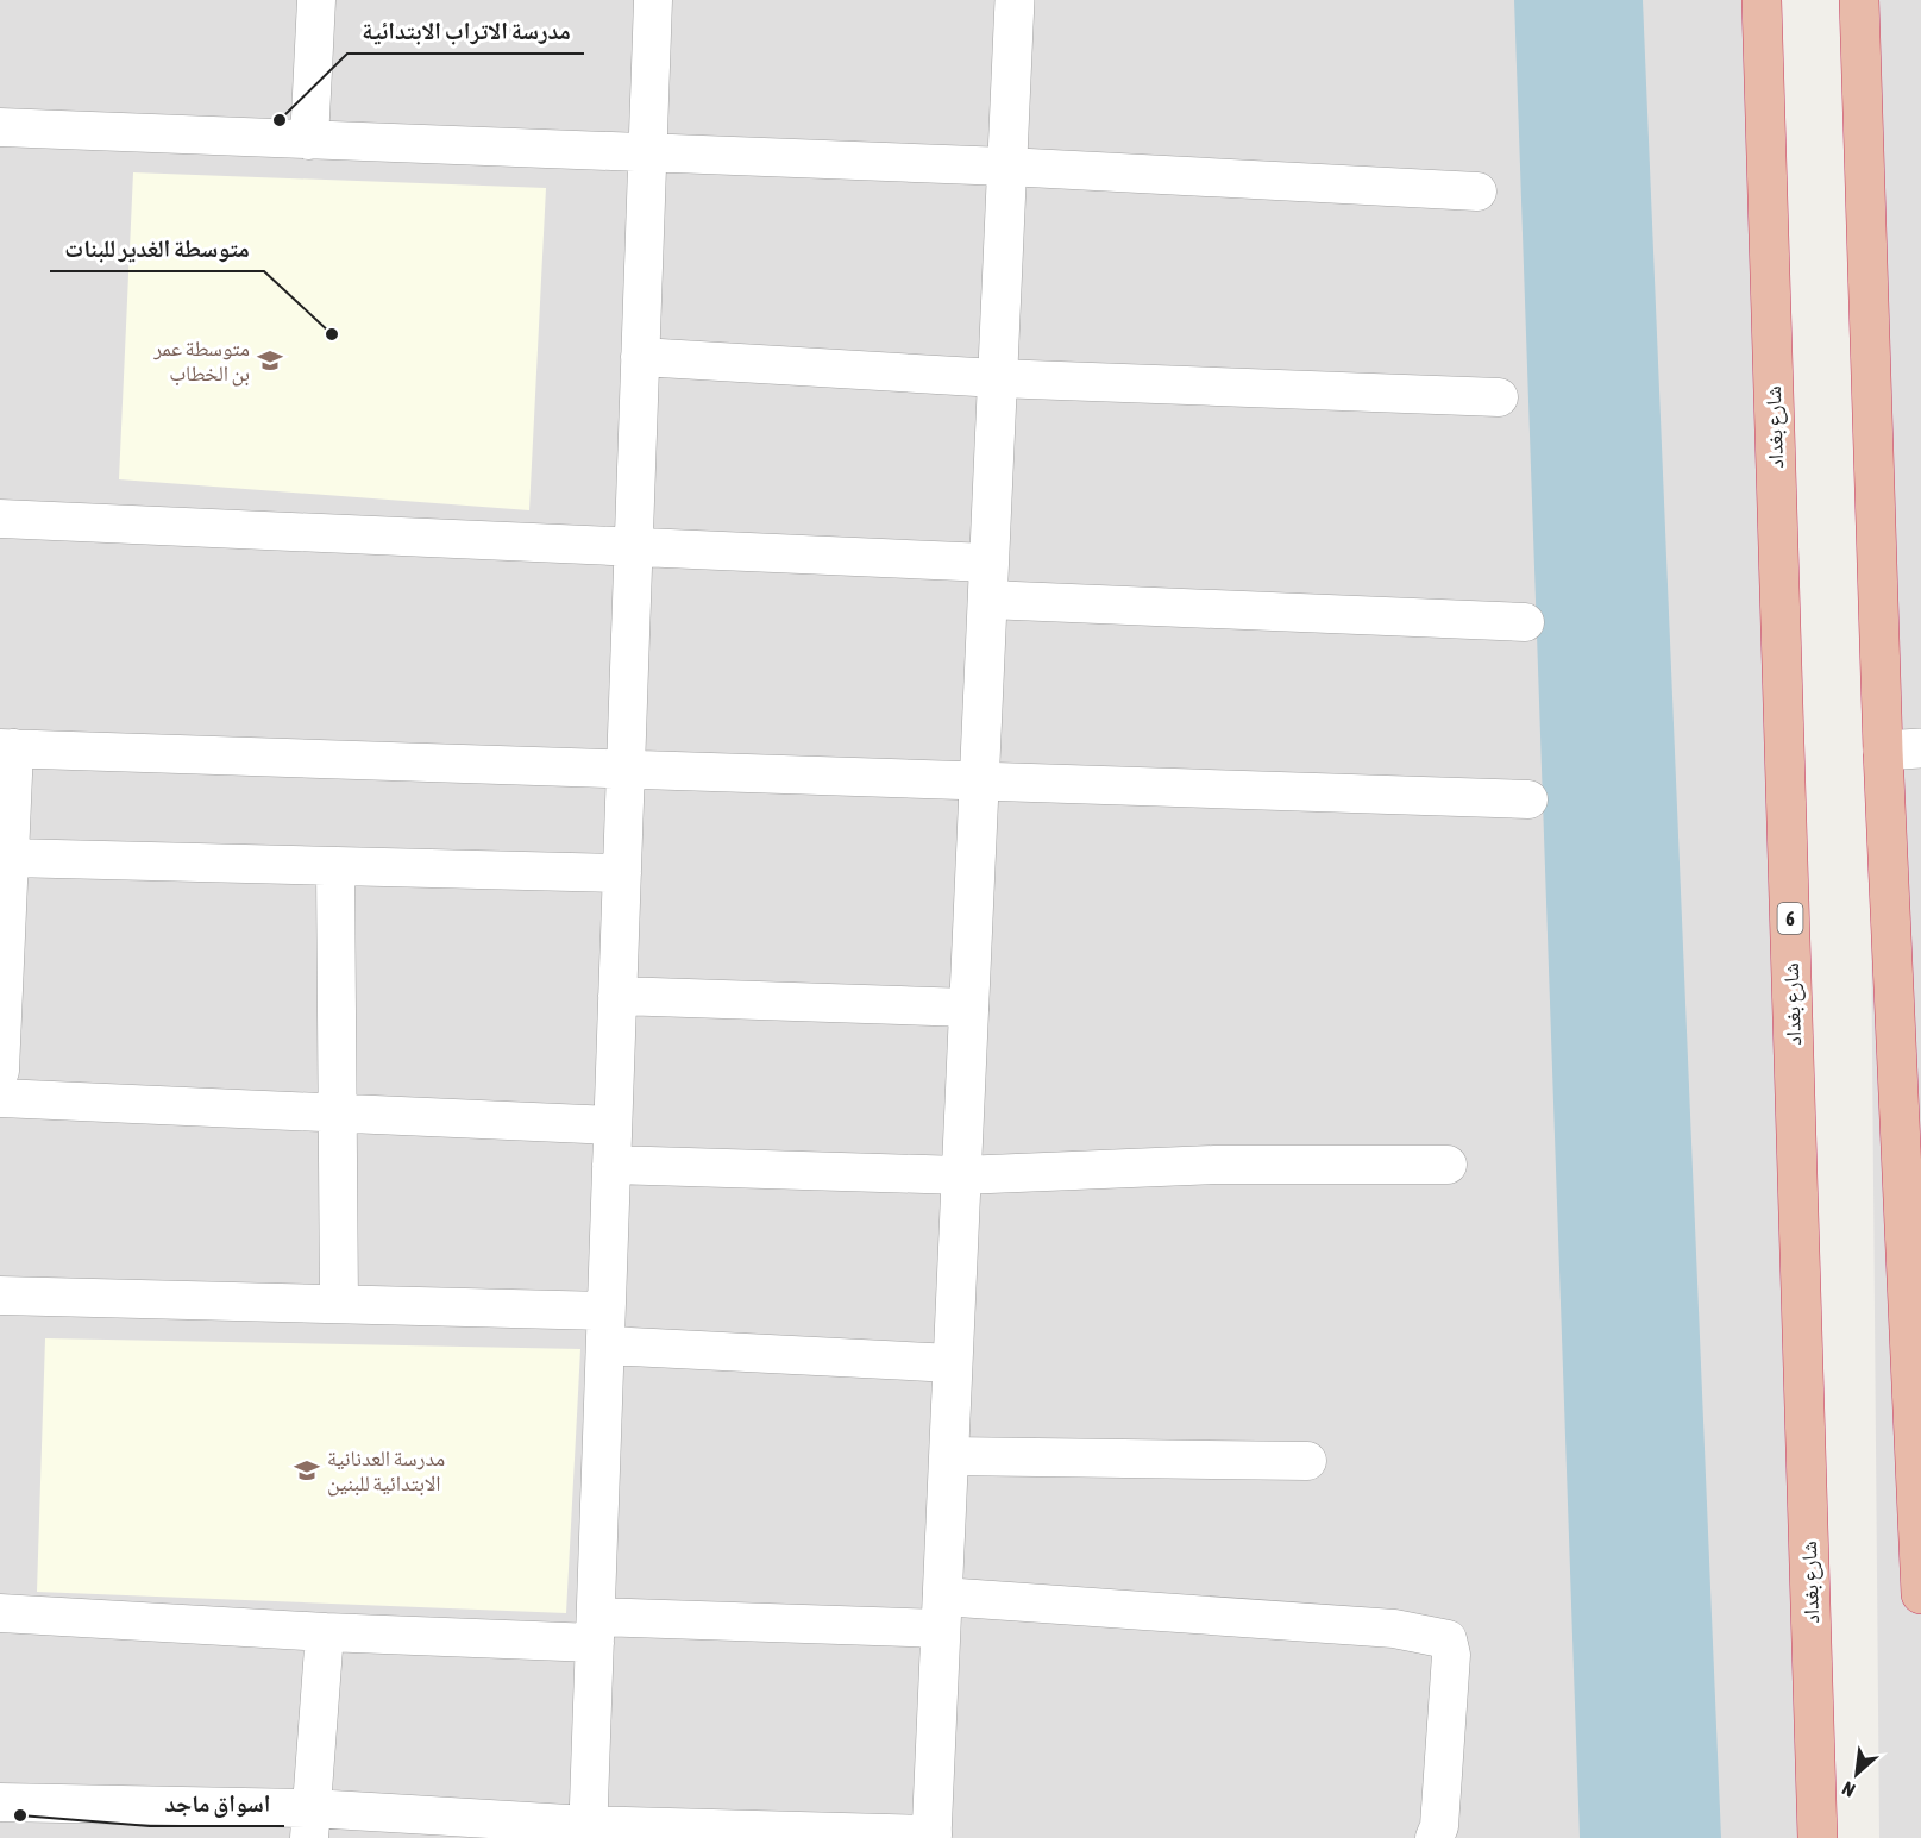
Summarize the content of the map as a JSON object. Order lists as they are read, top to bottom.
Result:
{
  "streets": {
    "highway": ["شارع بغداد", "6"]
  },
  "places": {
    "other": ["مدرسة الاتراب الابتدائية", "متوسطة الغدير للبنات", "اسواق ماجد"],
    "school or university": ["متوسطة عمر بن الخطاب", "مدرسة العدنانية الابتدائية للبنين"]
  },
  "north": "bottom left"
}
